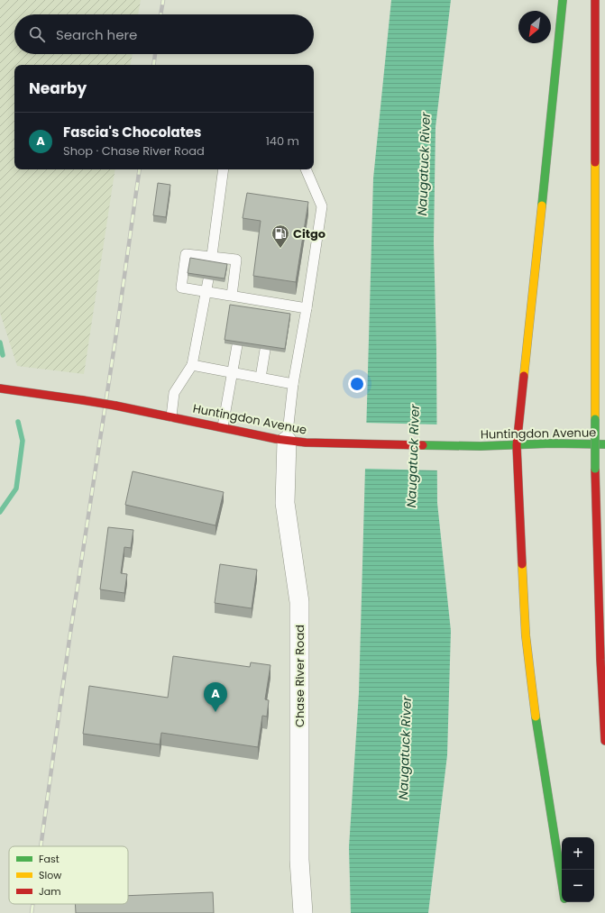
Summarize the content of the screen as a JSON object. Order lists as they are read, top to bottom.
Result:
{
  "streets": {
    "main road": ["Huntingdon Avenue"],
    "street": ["Chase River Road"]
  },
  "crossings": [
    ["Huntingdon Avenue", "Chase River Road"]
  ],
  "water": ["Naugatuck River"],
  "places": {
    "fuel station": ["Citgo"]
  },
  "legend": ["Fast", "Slow", "Jam"],
  "north": "bottom left",
  "page": {
    "search": "Search here",
    "heading": "Nearby",
    "list": [
      {
        "mark": "A",
        "name": "Fascia's Chocolates",
        "note": "Shop · Chase River Road",
        "value": "140 m"
      }
    ],
    "pins": "A",
    "map_buttons": ["+", "−"]
  }
}
